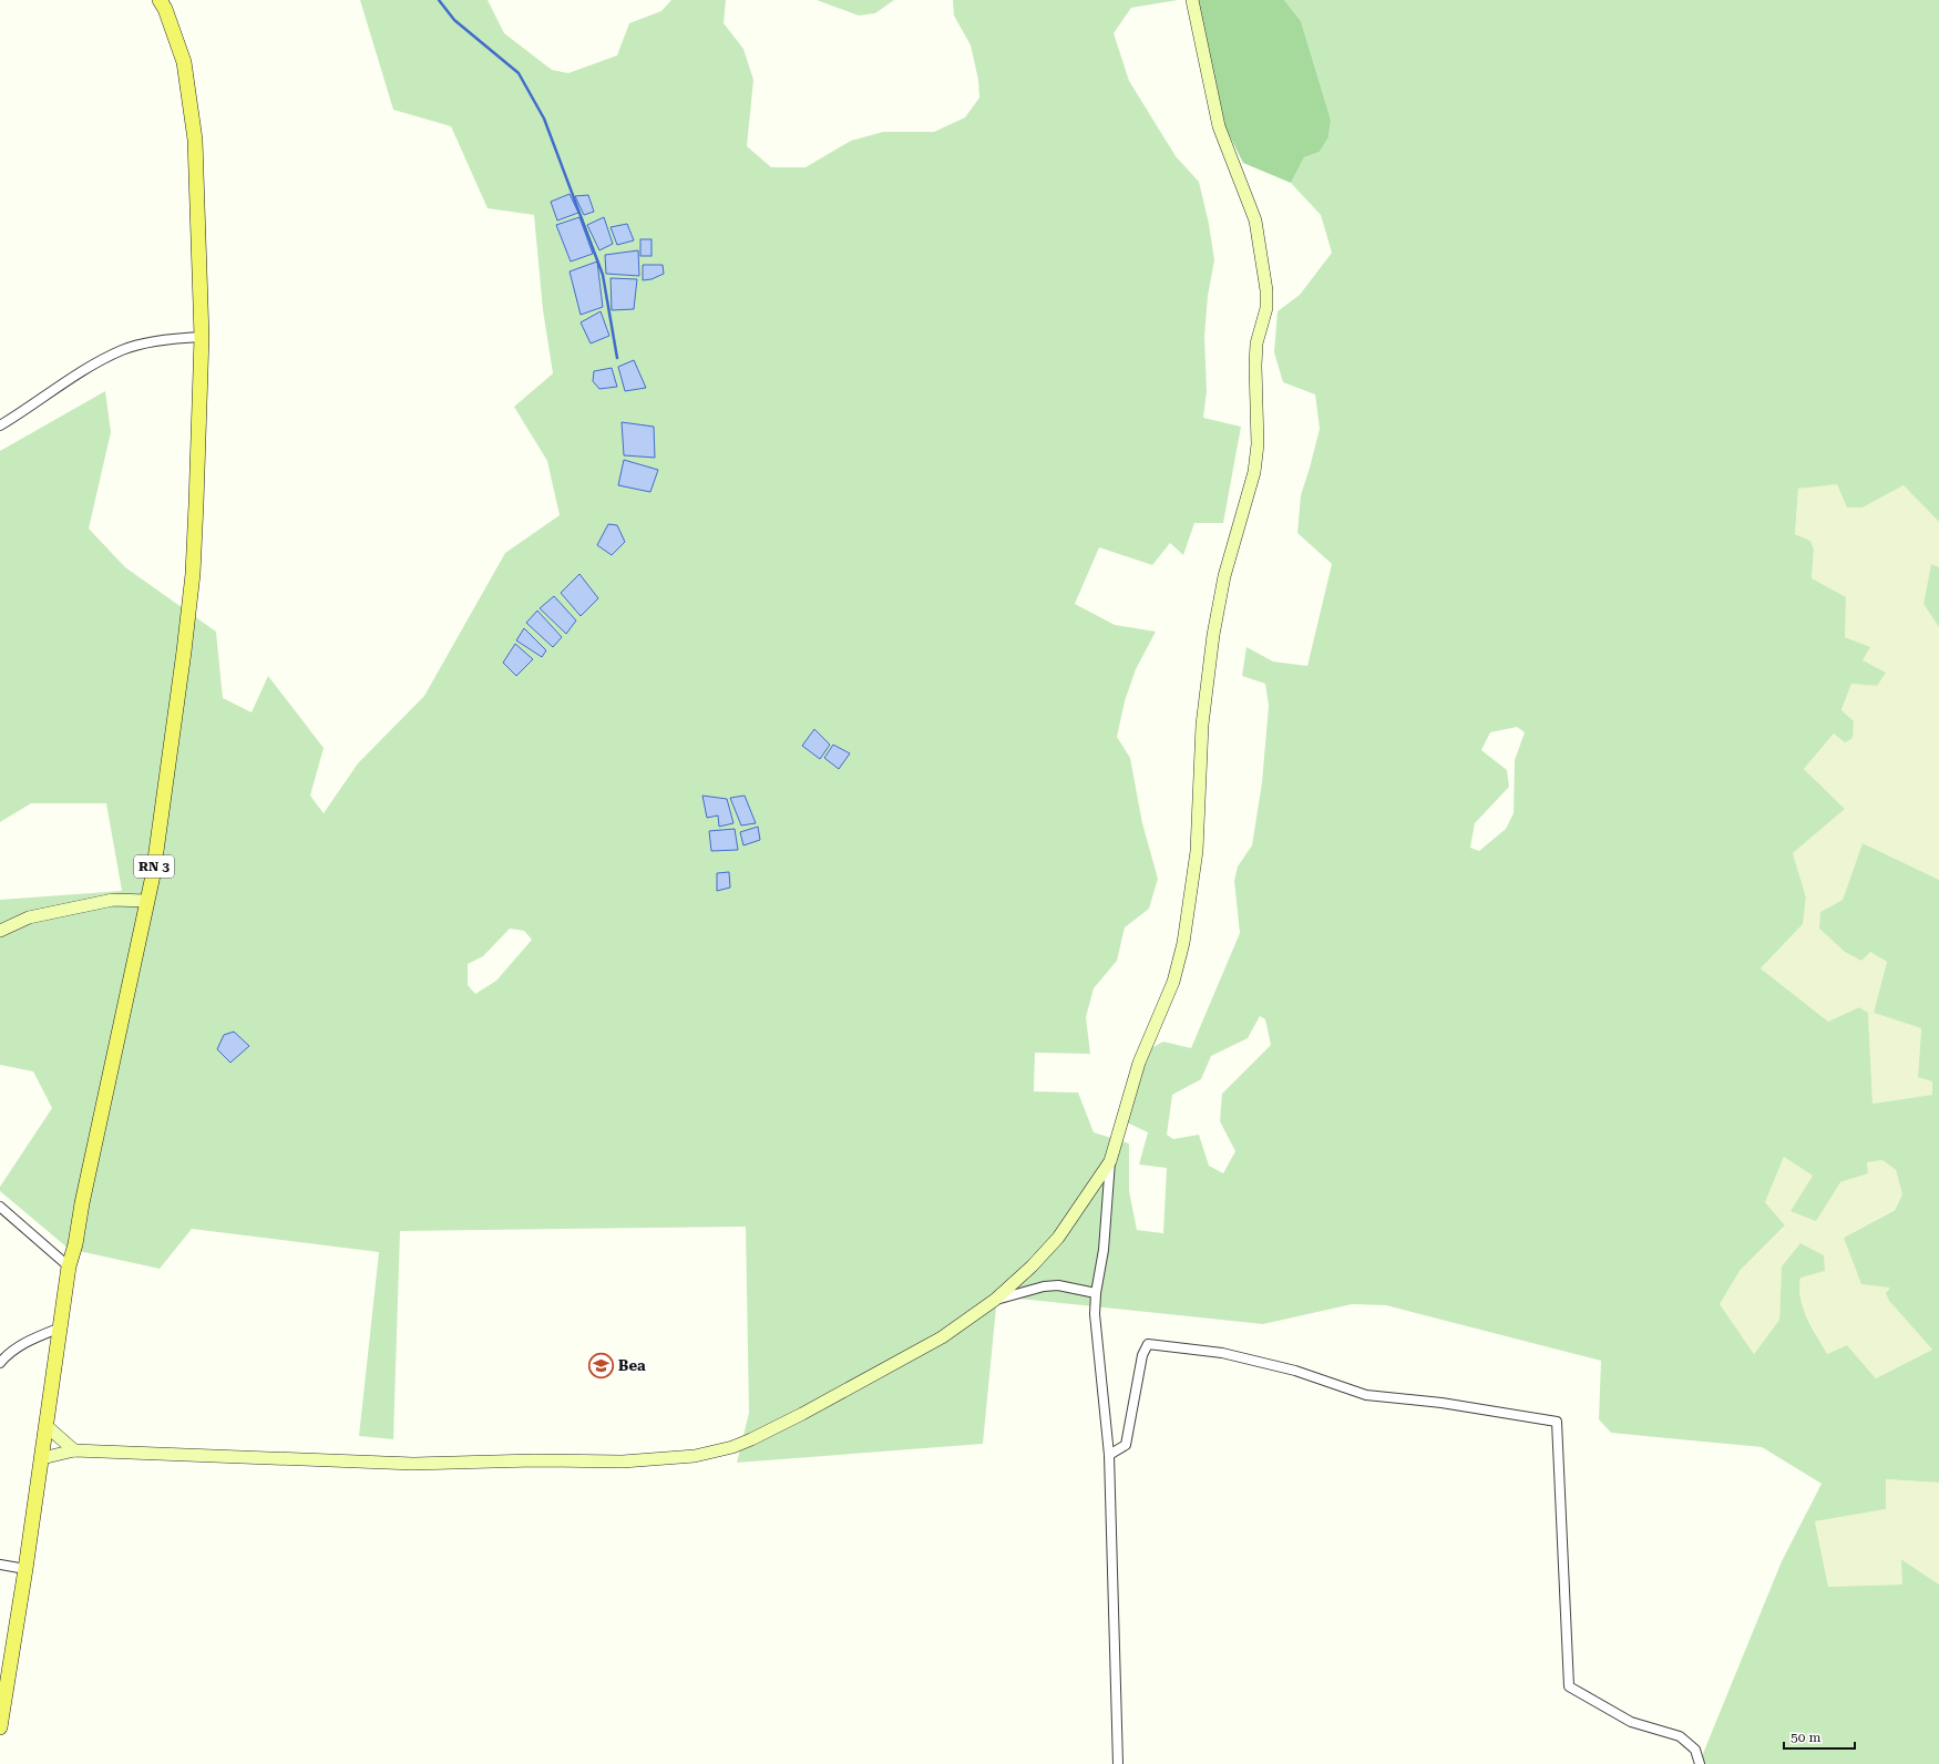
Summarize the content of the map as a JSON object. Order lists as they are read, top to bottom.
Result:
{
  "streets": {
    "main road": ["RN 3"]
  },
  "places": {
    "school or university": ["Bea"]
  },
  "scale_bar": "50 m"
}
